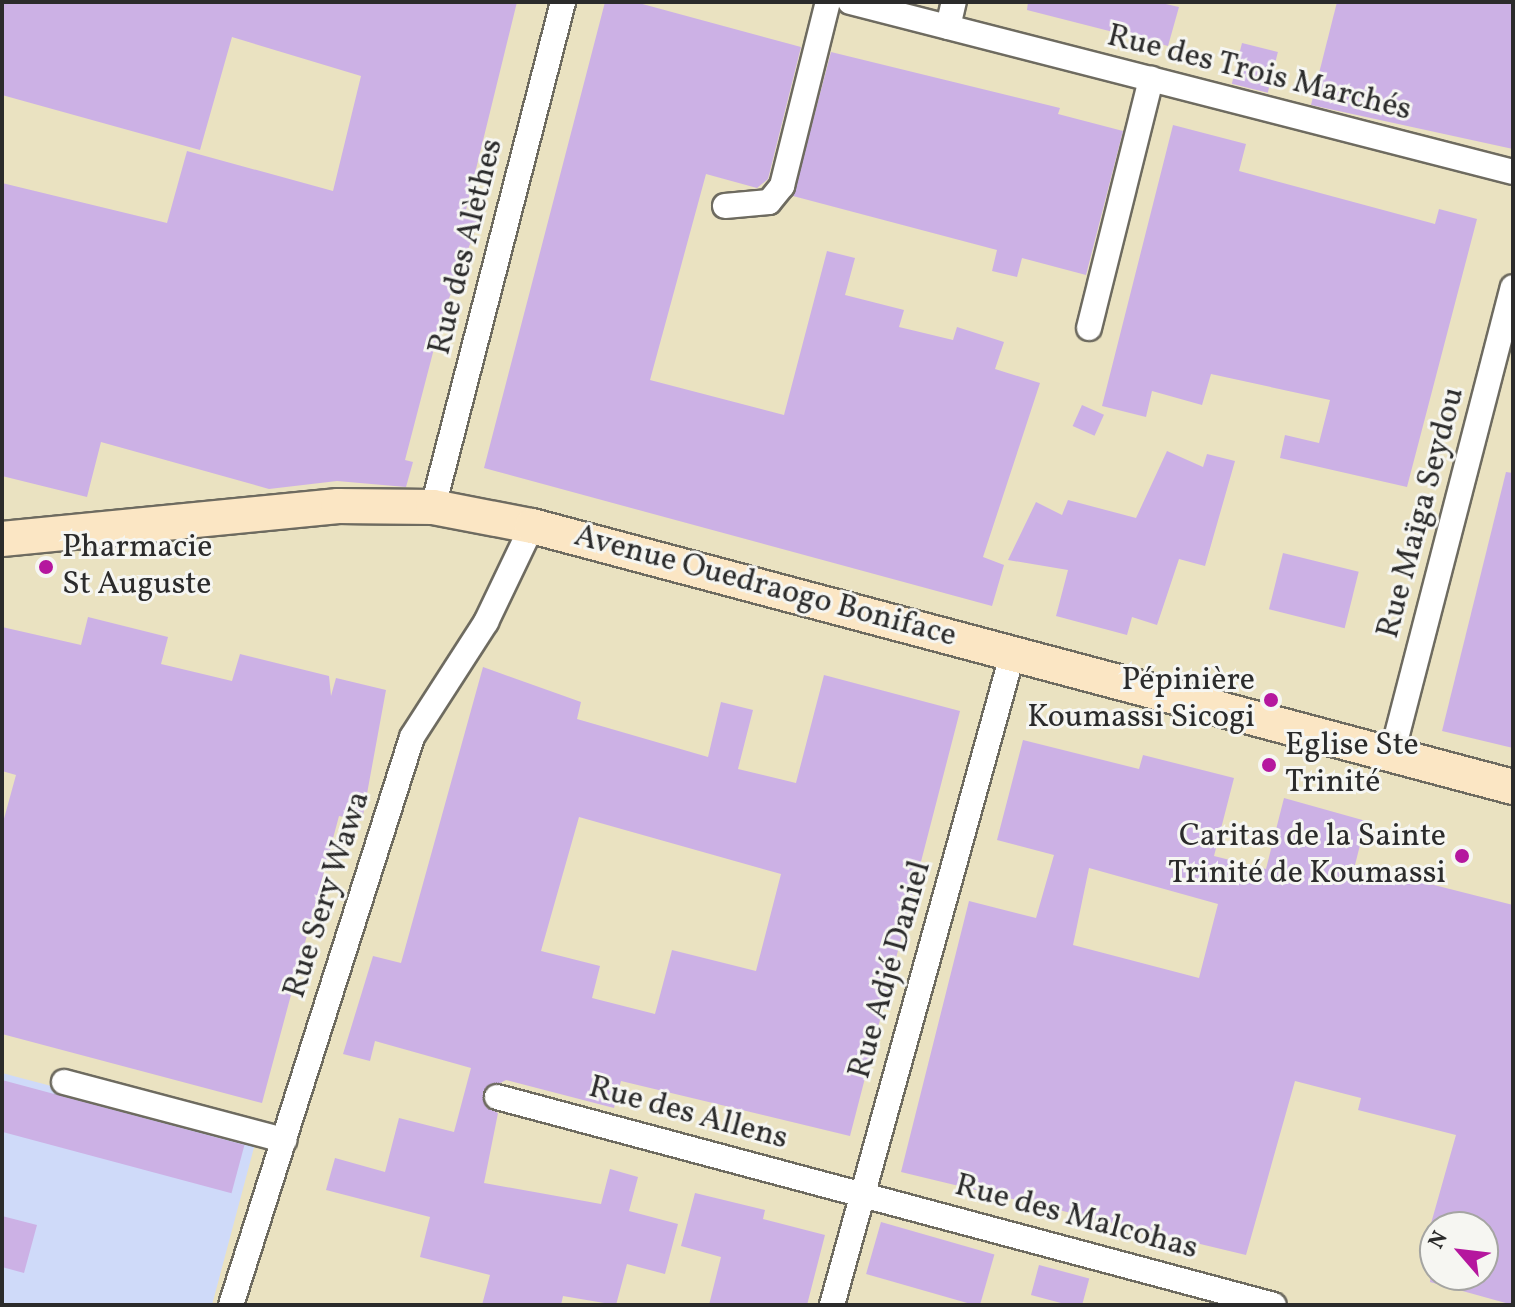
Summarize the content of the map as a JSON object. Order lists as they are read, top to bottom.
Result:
{
  "streets": {
    "street": [
      "Rue des Trois Marchés",
      "Rue des Alèthes",
      "Rue Maïga Seydou",
      "Avenue Ouedraogo Boniface",
      "Rue Sery Wawa",
      "Rue Adjé Daniel",
      "Rue des Allens",
      "Rue des Malcohas"
    ]
  },
  "crossings": [
    ["Rue des Alèthes", "Avenue Ouedraogo Boniface"],
    ["Rue Maïga Seydou", "Avenue Ouedraogo Boniface"],
    ["Avenue Ouedraogo Boniface", "Rue Sery Wawa"],
    ["Avenue Ouedraogo Boniface", "Rue Adjé Daniel"],
    ["Rue Adjé Daniel", "Rue des Allens"],
    ["Rue Adjé Daniel", "Rue des Malcohas"],
    ["Rue des Allens", "Rue des Malcohas"]
  ],
  "places": [
    "Pharmacie St Auguste",
    "Pépinière Koumassi Sicogi",
    "Eglise Ste Trinité",
    "Caritas de la Sainte Trinité de Koumassi"
  ],
  "north": "top left"
}
